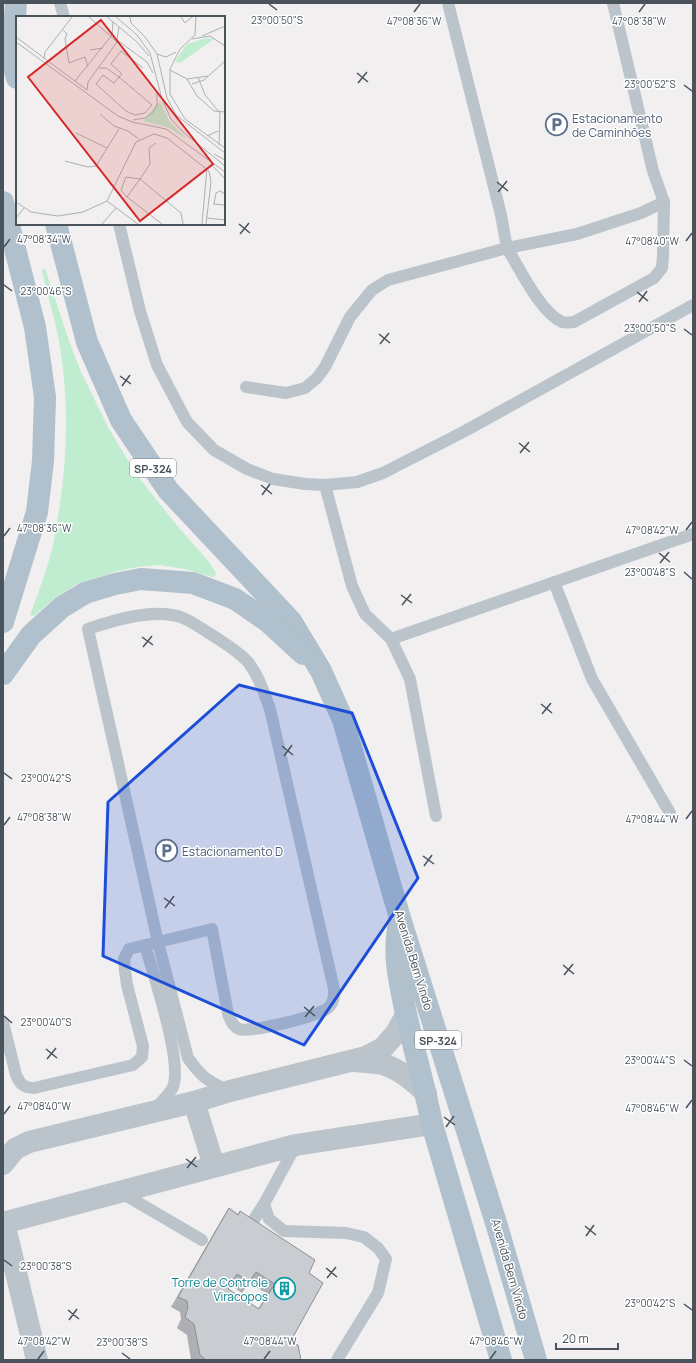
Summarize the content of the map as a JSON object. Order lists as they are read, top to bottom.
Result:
{
  "streets": {
    "main road": ["SP-324", "Avenida Bem Vindo"]
  },
  "crossings": [
    ["SP-324", "Avenida Bem Vindo"]
  ],
  "places": {
    "parking": ["Estacionamento de Caminhões", "Estacionamento D"],
    "building": ["Torre de Controle Viracopos"]
  },
  "scale_bar": "20 m",
  "coordinates": [
    "23°00'50\"S",
    "47°08'36\"W",
    "47°08'38\"W",
    "23°00'52\"S",
    "47°08'34\"W",
    "47°08'40\"W",
    "23°00'46\"S",
    "47°08'42\"W",
    "23°00'48\"S",
    "23°00'42\"S",
    "47°08'44\"W",
    "23°00'40\"S",
    "23°00'44\"S",
    "47°08'46\"W",
    "23°00'38\"S"
  ]
}
